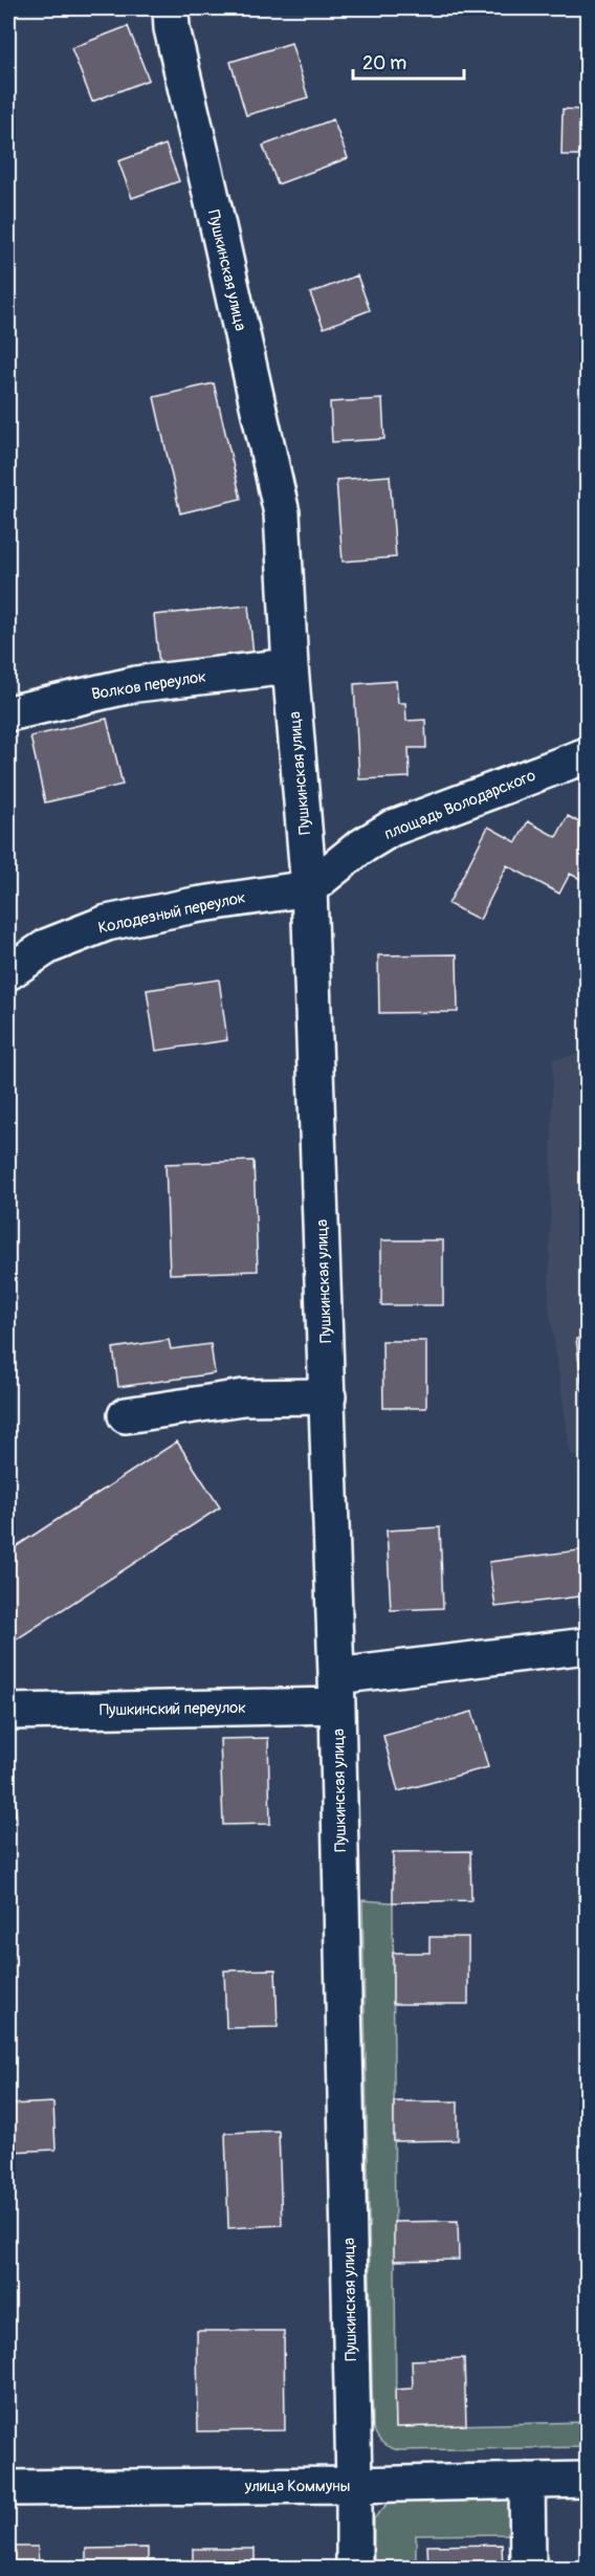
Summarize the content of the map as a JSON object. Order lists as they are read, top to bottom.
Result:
{
  "streets": {
    "street": [
      "Пушкинская улица",
      "Волков переулок",
      "площадь Володарского",
      "Колодезный переулок",
      "Пушкинский переулок",
      "улица Коммуны"
    ]
  },
  "crossings": [
    ["Пушкинская улица", "Волков переулок"],
    ["Пушкинская улица", "площадь Володарского"],
    ["Пушкинская улица", "Колодезный переулок"],
    ["Пушкинская улица", "Пушкинский переулок"],
    ["Пушкинская улица", "улица Коммуны"],
    ["площадь Володарского", "Колодезный переулок"]
  ],
  "scale_bar": "20 m"
}
